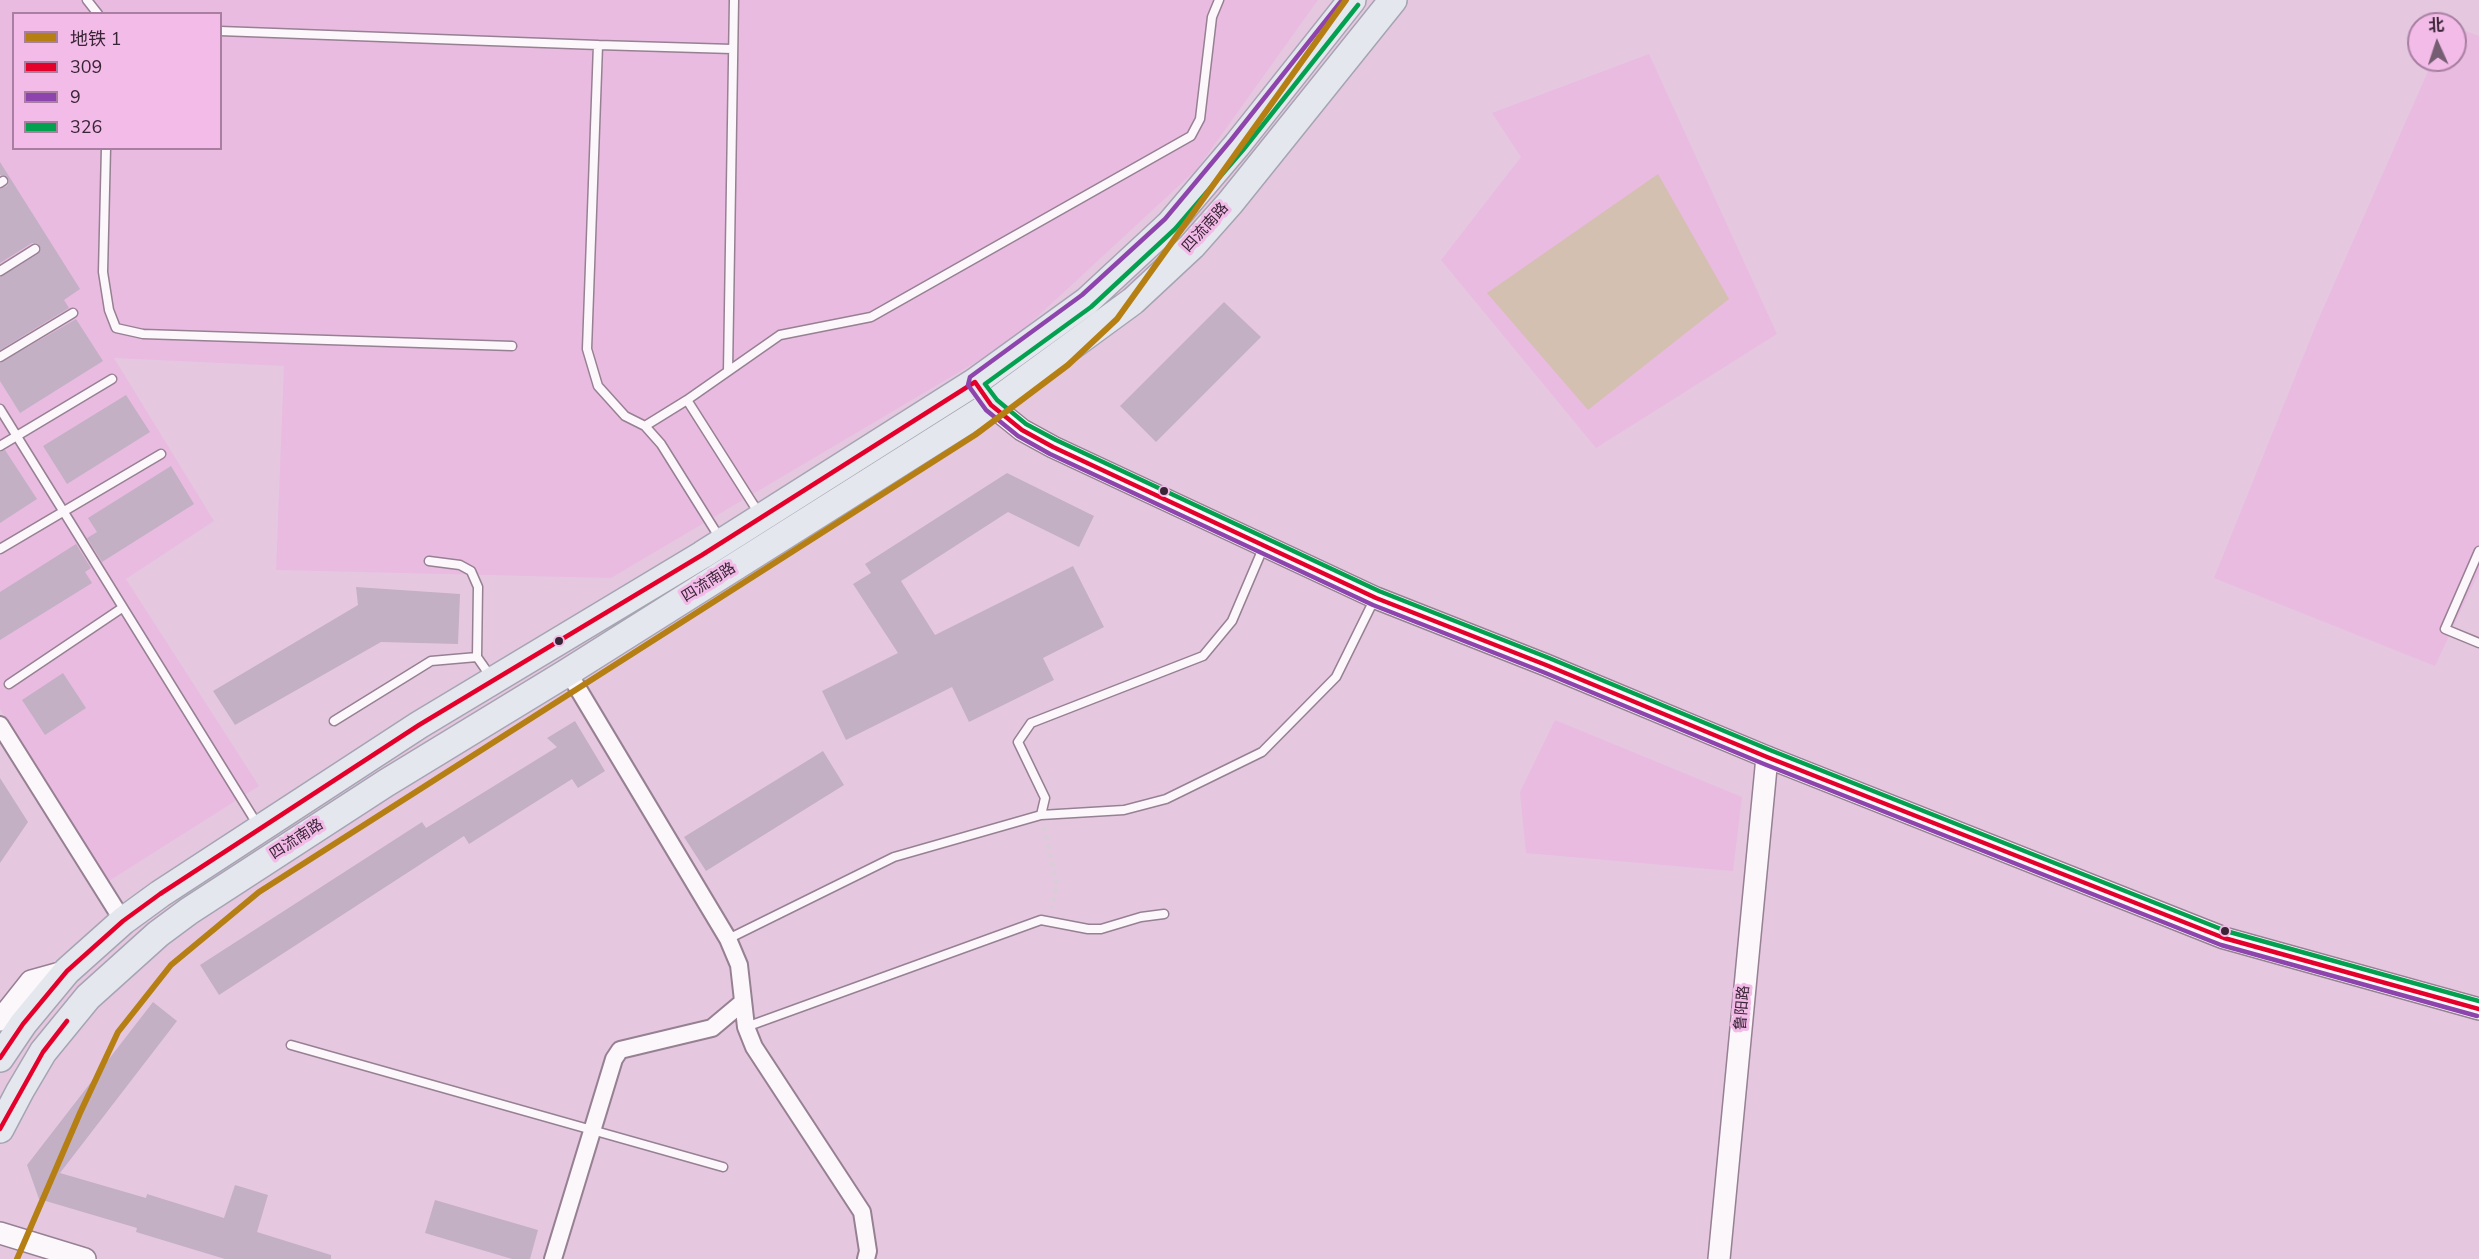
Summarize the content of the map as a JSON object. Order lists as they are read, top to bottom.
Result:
{
  "streets": {
    "main road": ["四流南路"],
    "street": ["鲁阳路"]
  },
  "lines": [
    "metro line 1",
    "transit line 9",
    "transit line 326",
    "transit line 309"
  ],
  "legend": [
    "地铁 1",
    "309",
    "9",
    "326"
  ],
  "north": "top"
}
